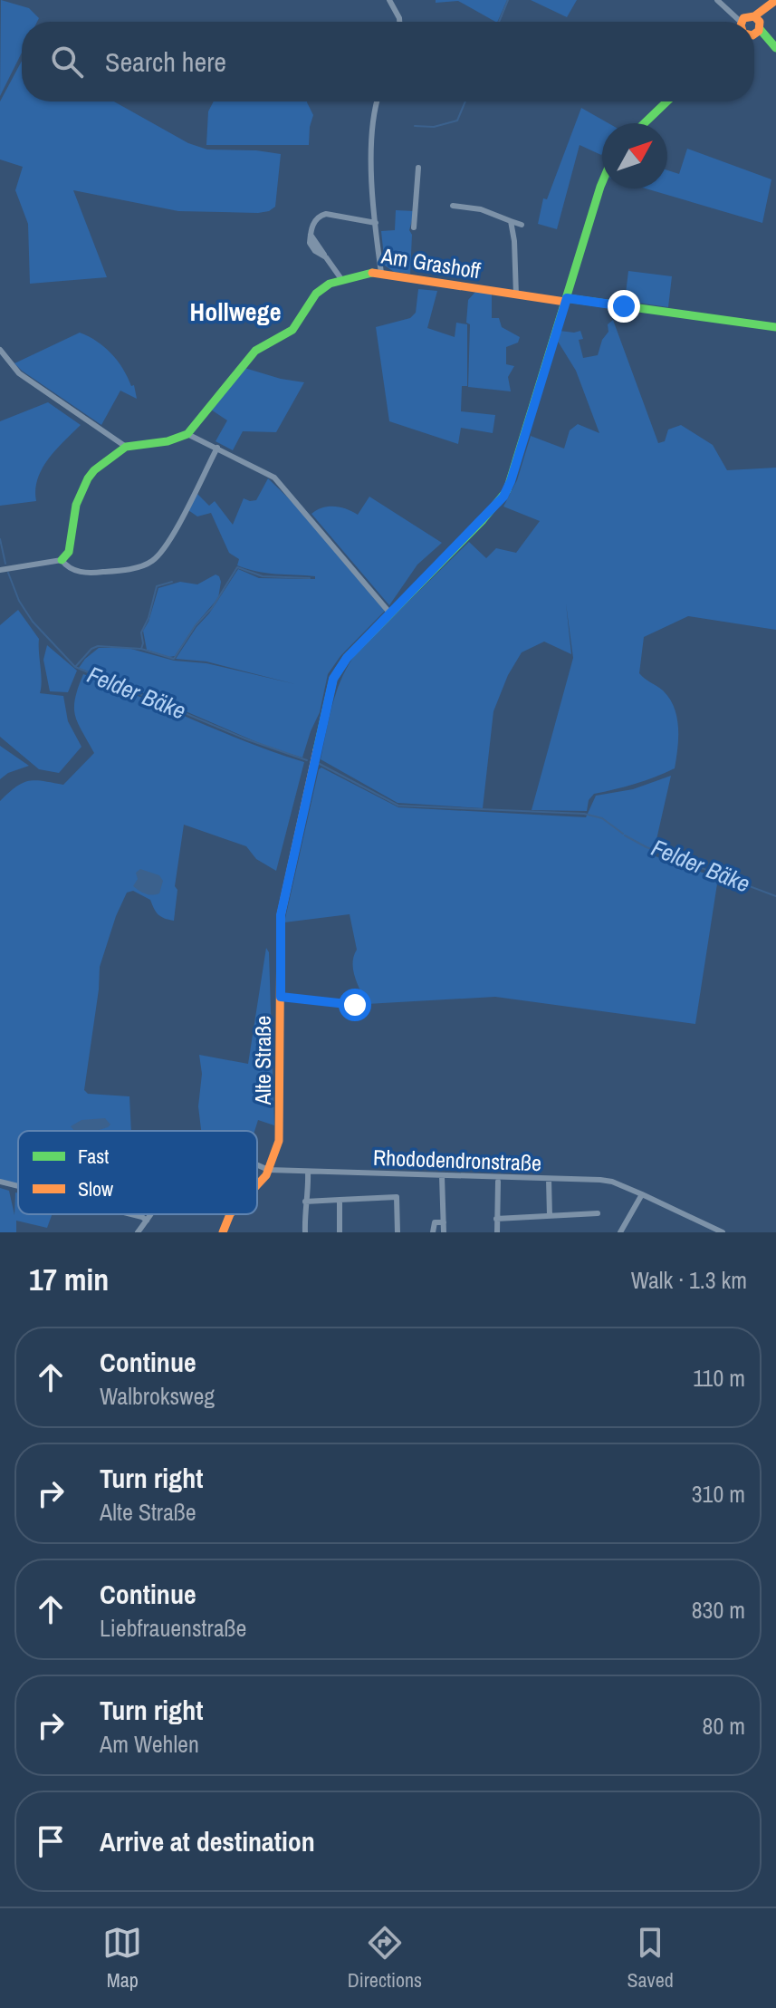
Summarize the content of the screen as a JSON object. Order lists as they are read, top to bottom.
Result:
{
  "streets": {
    "main road": ["Am Grashoff", "Alte Straße"],
    "street": ["Rhododendronstraße"]
  },
  "crossings": [
    ["Am Grashoff", "Alte Straße"],
    ["Alte Straße", "Rhododendronstraße"]
  ],
  "districts": ["Hollwege"],
  "water": ["Felder Bäke"],
  "legend": ["Fast", "Slow"],
  "north": "top right",
  "page": {
    "search": "Search here",
    "heading": ["17 min", "Walk · 1.3 km"],
    "list": [
      ["Continue", "Walbroksweg", "110 m"],
      ["Turn right", "Alte Straße", "310 m"],
      ["Continue", "Liebfrauenstraße", "830 m"],
      ["Turn right", "Am Wehlen", "80 m"],
      "Arrive at destination"
    ],
    "nav": ["Map", "Directions", "Saved"]
  }
}
